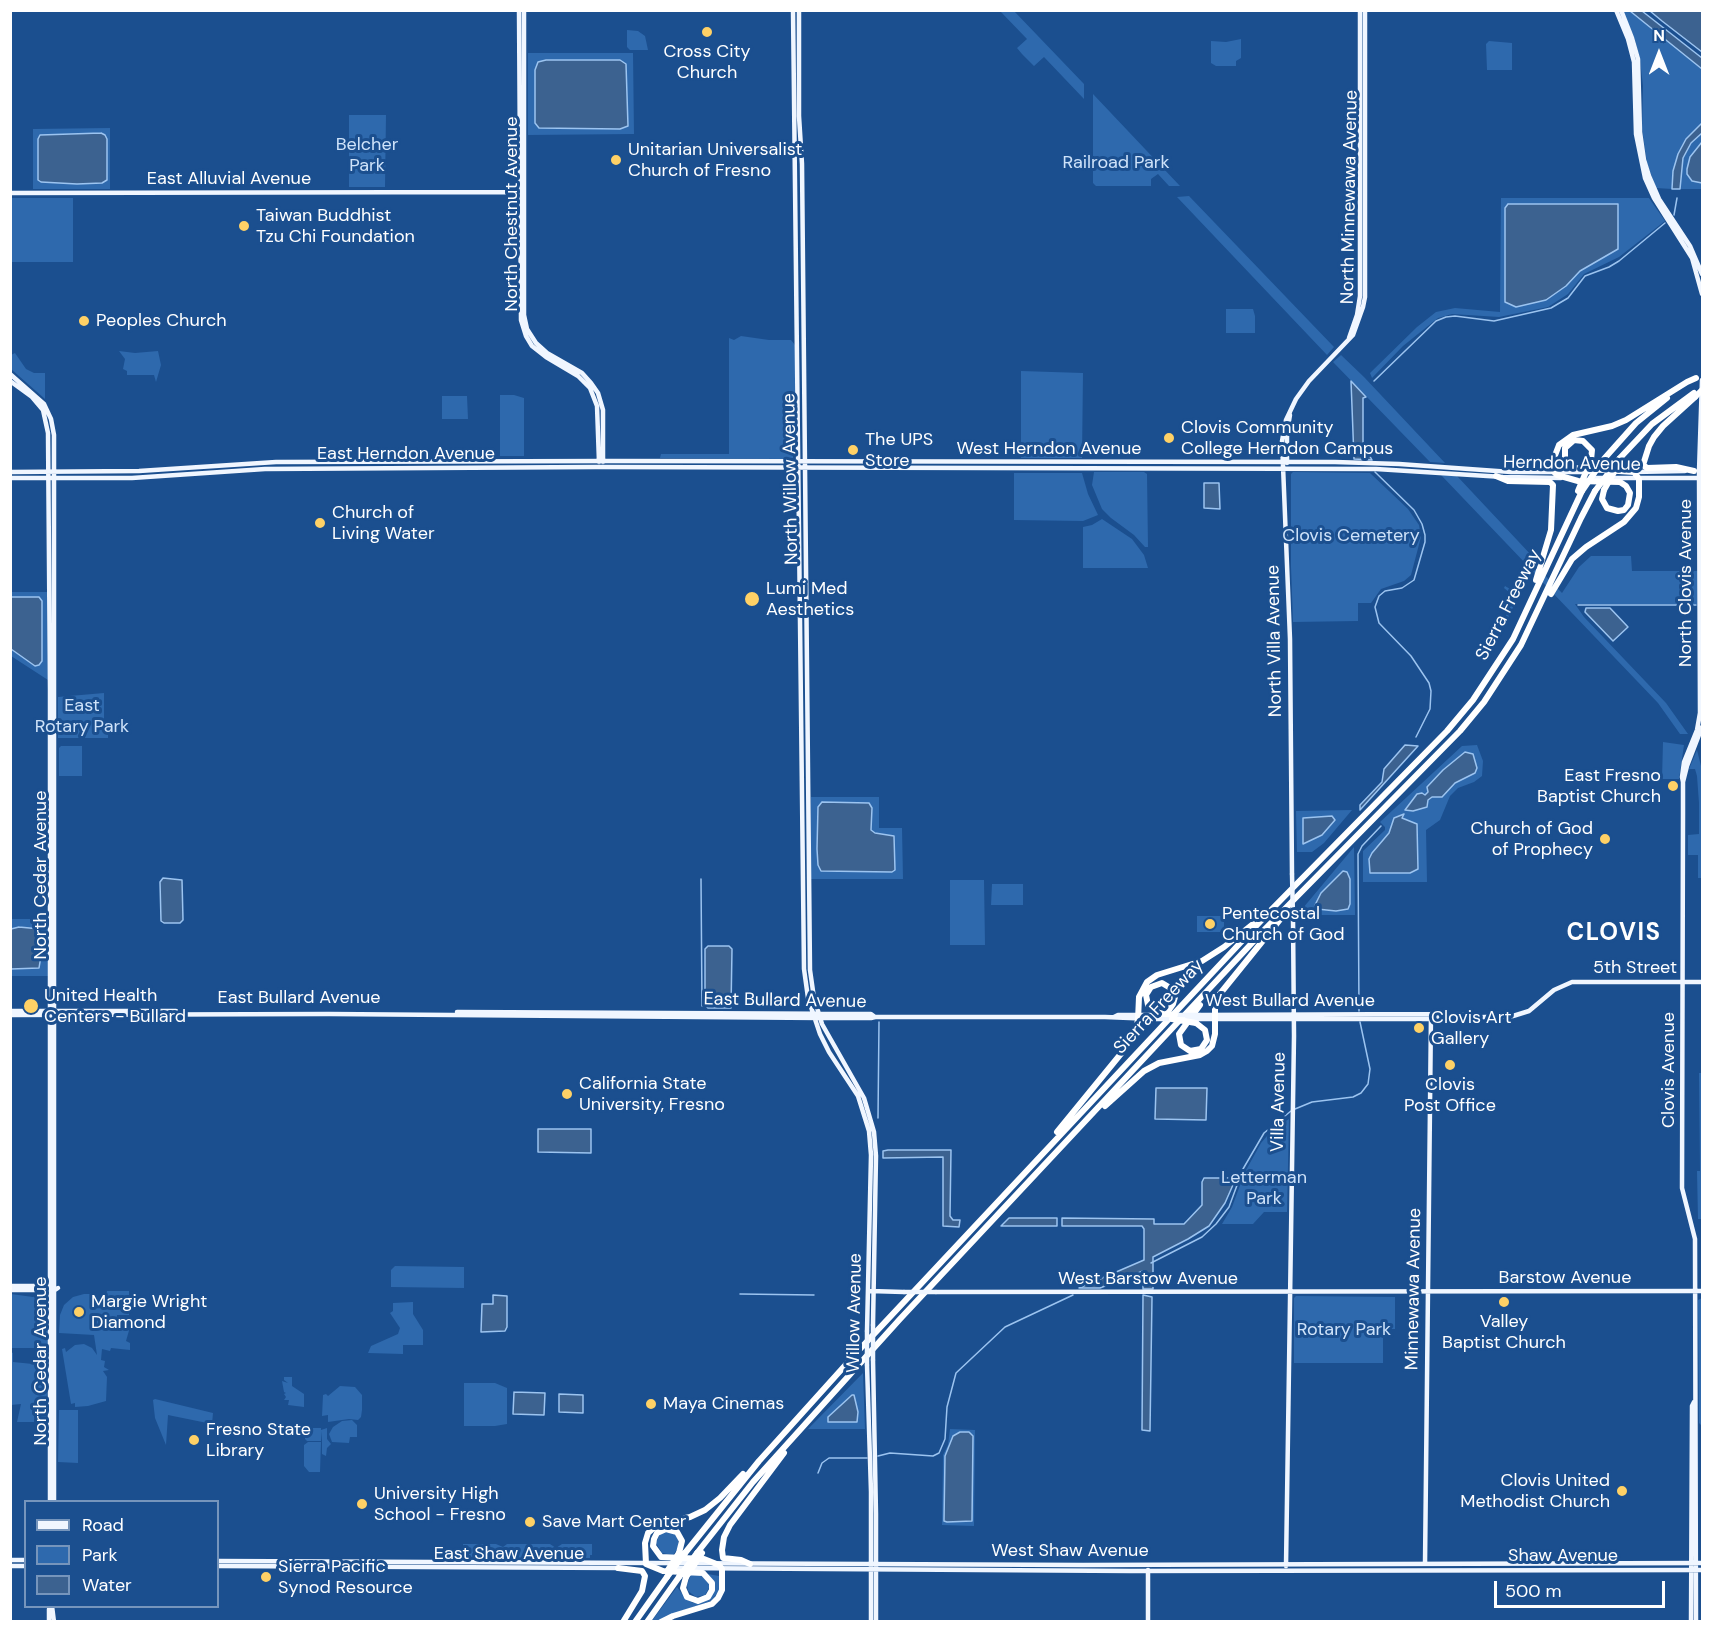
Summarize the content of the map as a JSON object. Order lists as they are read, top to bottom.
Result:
{
  "streets": {
    "highway": ["Sierra Freeway"],
    "main road": [
      "East Alluvial Avenue",
      "North Minnewawa Avenue",
      "North Chestnut Avenue",
      "West Herndon Avenue",
      "East Herndon Avenue",
      "Herndon Avenue",
      "North Willow Avenue",
      "North Clovis Avenue",
      "North Villa Avenue",
      "North Cedar Avenue",
      "5th Street",
      "East Bullard Avenue",
      "West Bullard Avenue",
      "Clovis Avenue",
      "Villa Avenue",
      "Barstow Avenue",
      "West Barstow Avenue",
      "Minnewawa Avenue",
      "Willow Avenue",
      "West Shaw Avenue",
      "East Shaw Avenue",
      "Shaw Avenue"
    ]
  },
  "crossings": [
    ["East Alluvial Avenue", "North Chestnut Avenue"],
    ["North Minnewawa Avenue", "North Villa Avenue"],
    ["North Chestnut Avenue", "East Herndon Avenue"],
    ["West Herndon Avenue", "East Herndon Avenue"],
    ["West Herndon Avenue", "Herndon Avenue"],
    ["West Herndon Avenue", "North Willow Avenue"],
    ["West Herndon Avenue", "North Villa Avenue"],
    ["East Herndon Avenue", "North Willow Avenue"],
    ["East Herndon Avenue", "North Cedar Avenue"],
    ["Herndon Avenue", "North Clovis Avenue"],
    ["North Willow Avenue", "East Bullard Avenue"],
    ["North Willow Avenue", "Willow Avenue"],
    ["North Clovis Avenue", "Sierra Freeway"],
    ["North Clovis Avenue", "Clovis Avenue"],
    ["North Villa Avenue", "Villa Avenue"],
    ["North Cedar Avenue", "East Bullard Avenue"],
    ["5th Street", "West Bullard Avenue"],
    ["5th Street", "Clovis Avenue"],
    ["5th Street", "Minnewawa Avenue"],
    ["East Bullard Avenue", "Willow Avenue"],
    ["West Bullard Avenue", "Villa Avenue"],
    ["West Bullard Avenue", "Minnewawa Avenue"],
    ["Clovis Avenue", "Barstow Avenue"],
    ["Clovis Avenue", "Shaw Avenue"],
    ["Villa Avenue", "West Barstow Avenue"],
    ["Villa Avenue", "West Shaw Avenue"],
    ["Barstow Avenue", "West Barstow Avenue"],
    ["Barstow Avenue", "Minnewawa Avenue"],
    ["West Barstow Avenue", "Minnewawa Avenue"],
    ["West Barstow Avenue", "Willow Avenue"],
    ["Minnewawa Avenue", "West Shaw Avenue"],
    ["Minnewawa Avenue", "Shaw Avenue"],
    ["Willow Avenue", "West Shaw Avenue"],
    ["West Shaw Avenue", "East Shaw Avenue"],
    ["West Shaw Avenue", "Shaw Avenue"]
  ],
  "districts": ["CLOVIS"],
  "parks": [
    "Belcher Park",
    "Railroad Park",
    "Clovis Cemetery",
    "East Rotary Park",
    "Letterman Park",
    "Rotary Park"
  ],
  "places": [
    "Cross City Church",
    "Unitarian Universalist Church of Fresno",
    "Taiwan Buddhist Tzu Chi Foundation",
    "Peoples Church",
    "Clovis Community College Herndon Campus",
    "The UPS Store",
    "Church of Living Water",
    "Lumi Med Aesthetics",
    "East Fresno Baptist Church",
    "Church of God of Prophecy",
    "Pentecostal Church of God",
    "United Health Centers - Bullard",
    "Clovis Art Gallery",
    "Clovis Post Office",
    "California State University, Fresno",
    "Valley Baptist Church",
    "Margie Wright Diamond",
    "Maya Cinemas",
    "Fresno State Library",
    "Clovis United Methodist Church",
    "University High School - Fresno",
    "Save Mart Center",
    "Sierra Pacific Synod Resource"
  ],
  "legend": ["Road", "Park", "Water"],
  "scale_bar": "500 m",
  "north": "top"
}
